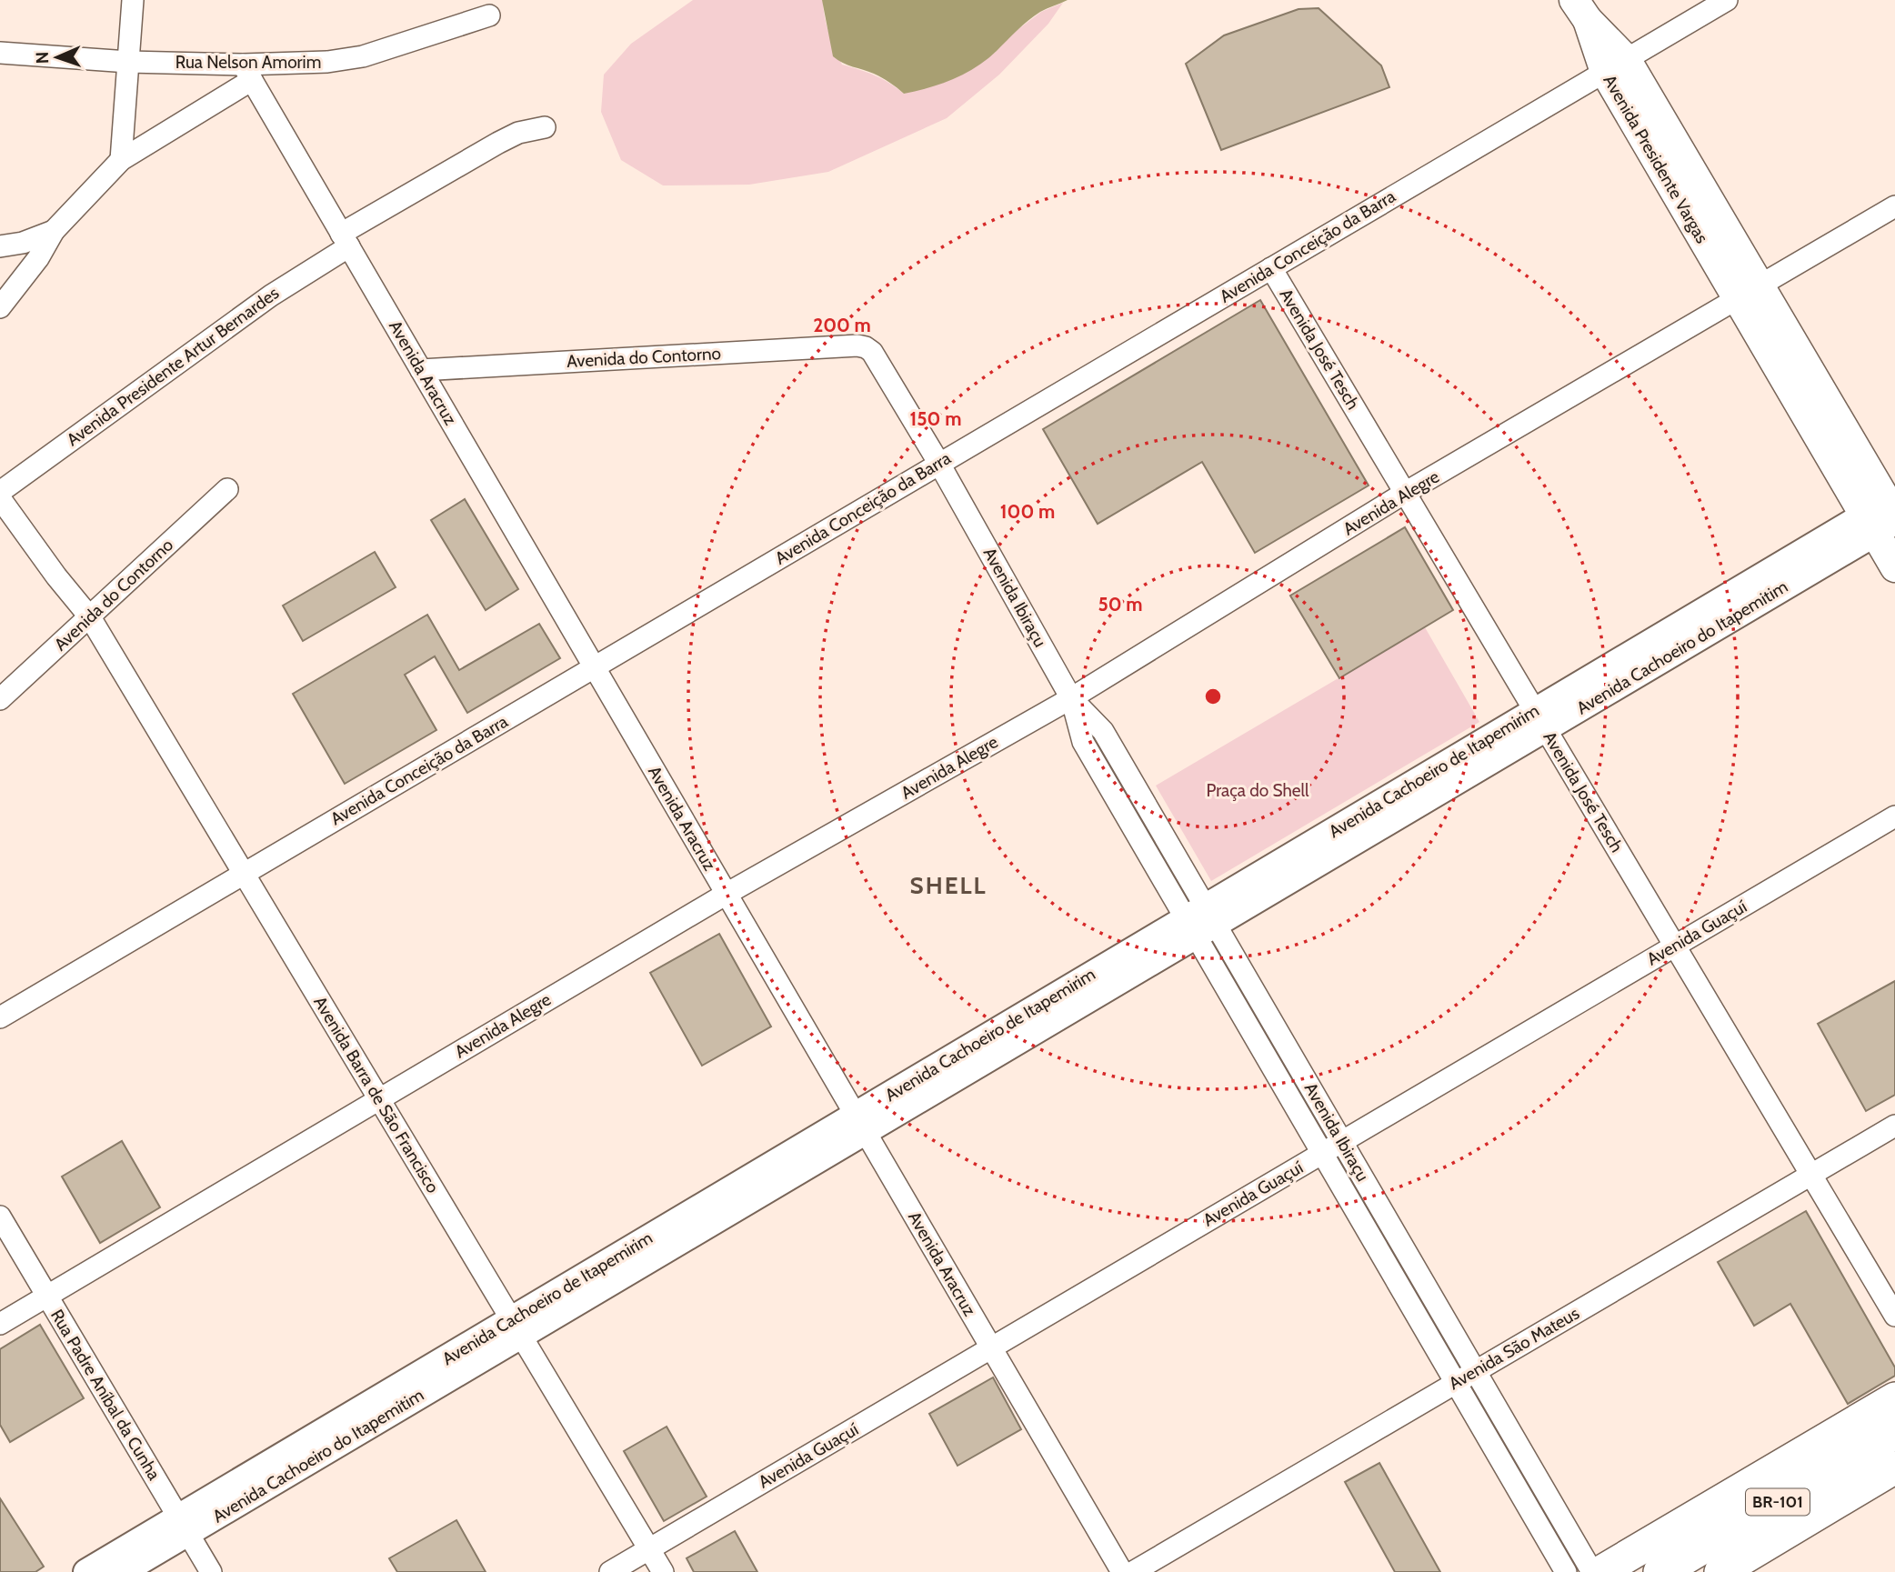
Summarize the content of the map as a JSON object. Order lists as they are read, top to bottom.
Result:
{
  "streets": {
    "highway": ["BR-101"],
    "main road": ["Avenida Presidente Vargas"],
    "street": [
      "Rua Nelson Amorim",
      "Avenida Conceição da Barra",
      "Avenida José Tesch",
      "Avenida do Contorno",
      "Avenida Presidente Artur Bernardes",
      "Avenida Aracruz",
      "Avenida Alegre",
      "Avenida Ibiraçu",
      "Avenida Cachoeiro de Itapemirim",
      "Avenida Guaçuí",
      "Avenida Barra de São Francisco",
      "Avenida São Mateus",
      "Rua Padre Aníbal da Cunha"
    ]
  },
  "crossings": [
    ["Rua Nelson Amorim", "Avenida Aracruz"],
    ["Avenida Presidente Vargas", "Avenida Conceição da Barra"],
    ["Avenida Presidente Vargas", "Avenida Alegre"],
    ["Avenida Presidente Vargas", "Avenida Cachoeiro de Itapemirim"],
    ["Avenida Conceição da Barra", "Avenida José Tesch"],
    ["Avenida Conceição da Barra", "Avenida Aracruz"],
    ["Avenida Conceição da Barra", "Avenida Ibiraçu"],
    ["Avenida Conceição da Barra", "Avenida Barra de São Francisco"],
    ["Avenida José Tesch", "Avenida Alegre"],
    ["Avenida José Tesch", "Avenida Cachoeiro de Itapemirim"],
    ["Avenida José Tesch", "Avenida Guaçuí"],
    ["Avenida José Tesch", "Avenida São Mateus"],
    ["Avenida do Contorno", "Avenida Aracruz"],
    ["Avenida do Contorno", "Avenida Ibiraçu"],
    ["Avenida do Contorno", "Avenida Barra de São Francisco"],
    ["Avenida Presidente Artur Bernardes", "Avenida Aracruz"],
    ["Avenida Aracruz", "Avenida Alegre"],
    ["Avenida Aracruz", "Avenida Cachoeiro de Itapemirim"],
    ["Avenida Aracruz", "Avenida Guaçuí"],
    ["Avenida Alegre", "Avenida Ibiraçu"],
    ["Avenida Alegre", "Avenida Barra de São Francisco"],
    ["Avenida Alegre", "Rua Padre Aníbal da Cunha"],
    ["Avenida Ibiraçu", "Avenida Cachoeiro de Itapemirim"],
    ["Avenida Ibiraçu", "Avenida Guaçuí"],
    ["Avenida Ibiraçu", "Avenida São Mateus"],
    ["Avenida Cachoeiro de Itapemirim", "Avenida Barra de São Francisco"],
    ["Avenida Cachoeiro de Itapemirim", "Rua Padre Aníbal da Cunha"],
    ["Avenida Guaçuí", "Avenida Barra de São Francisco"]
  ],
  "districts": ["SHELL"],
  "parks": ["Praça do Shell"],
  "north": "left",
  "rings": [
    "200 m",
    "150 m",
    "100 m",
    "50 m"
  ]
}
